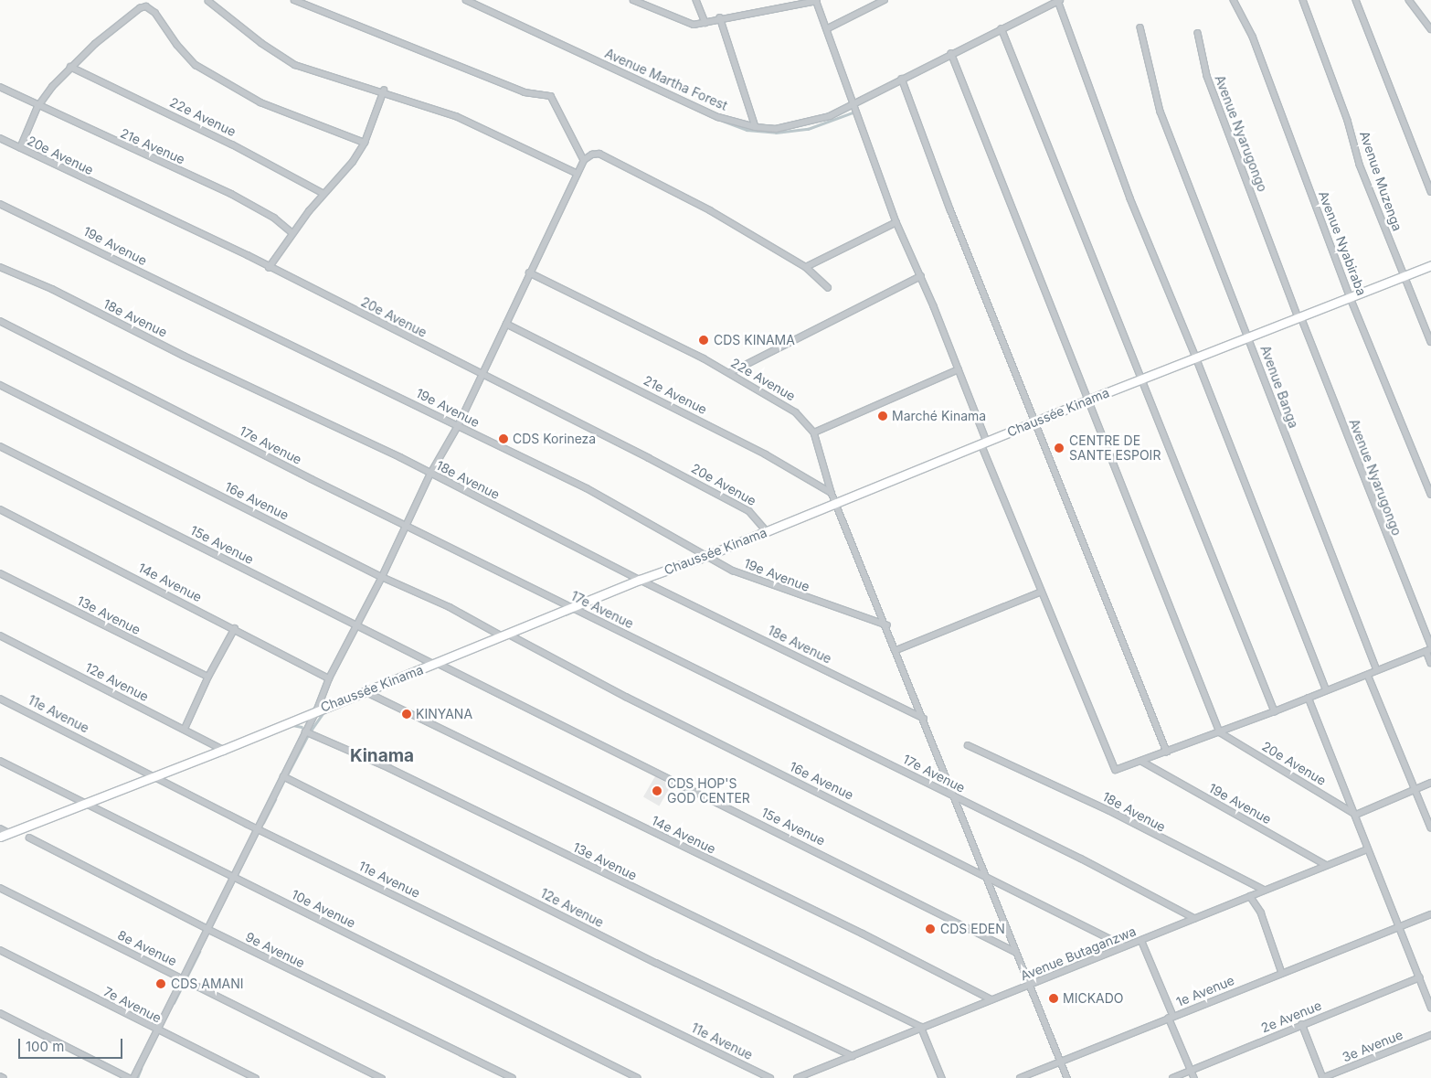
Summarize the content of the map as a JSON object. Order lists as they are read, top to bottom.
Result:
{
  "streets": {
    "street": [
      "Avenue Martha Forest",
      "22e Avenue",
      "Avenue Nyarugongo",
      "21e Avenue",
      "20e Avenue",
      "Avenue Muzenga",
      "Avenue Nyabiraba",
      "19e Avenue",
      "18e Avenue",
      "Avenue Banga",
      "Chaussée Kinama",
      "17e Avenue",
      "16e Avenue",
      "15e Avenue",
      "14e Avenue",
      "13e Avenue",
      "12e Avenue",
      "11e Avenue",
      "10e Avenue",
      "8e Avenue",
      "9e Avenue",
      "Avenue Butaganzwa",
      "1e Avenue",
      "7e Avenue",
      "2e Avenue",
      "3e Avenue"
    ]
  },
  "crossings": [
    ["22e Avenue", "21e Avenue"],
    ["22e Avenue", "19e Avenue"],
    ["22e Avenue", "18e Avenue"],
    ["22e Avenue", "Chaussée Kinama"],
    ["22e Avenue", "17e Avenue"],
    ["22e Avenue", "16e Avenue"],
    ["22e Avenue", "15e Avenue"],
    ["22e Avenue", "Avenue Butaganzwa"],
    ["22e Avenue", "1e Avenue"],
    ["Avenue Nyarugongo", "Chaussée Kinama"],
    ["20e Avenue", "Chaussée Kinama"],
    ["Avenue Muzenga", "Chaussée Kinama"],
    ["Avenue Nyabiraba", "Chaussée Kinama"],
    ["19e Avenue", "Chaussée Kinama"],
    ["19e Avenue", "Avenue Butaganzwa"],
    ["18e Avenue", "Chaussée Kinama"],
    ["18e Avenue", "Avenue Butaganzwa"],
    ["Avenue Banga", "Chaussée Kinama"],
    ["Chaussée Kinama", "17e Avenue"],
    ["Chaussée Kinama", "16e Avenue"],
    ["Chaussée Kinama", "15e Avenue"],
    ["Chaussée Kinama", "14e Avenue"],
    ["Chaussée Kinama", "12e Avenue"],
    ["Chaussée Kinama", "11e Avenue"],
    ["Chaussée Kinama", "10e Avenue"],
    ["17e Avenue", "Avenue Butaganzwa"],
    ["16e Avenue", "Avenue Butaganzwa"],
    ["14e Avenue", "Avenue Butaganzwa"],
    ["13e Avenue", "Avenue Butaganzwa"],
    ["12e Avenue", "Avenue Butaganzwa"]
  ],
  "districts": ["Kinama"],
  "places": [
    "CDS KINAMA",
    "Marché Kinama",
    "CDS Korineza",
    "CENTRE DE SANTE ESPOIR",
    "KINYANA",
    "CDS HOP'S GOD CENTER",
    "CDS EDEN",
    "CDS AMANI",
    "MICKADO"
  ],
  "scale_bar": "100 m"
}
